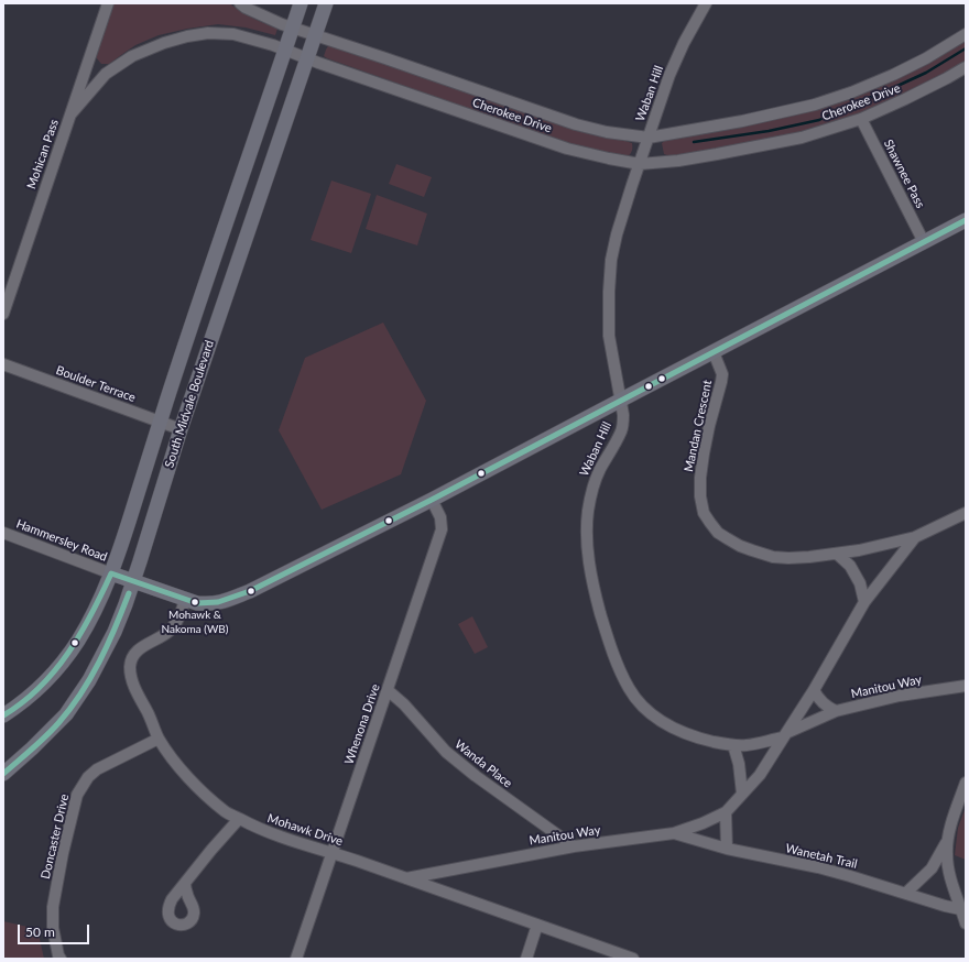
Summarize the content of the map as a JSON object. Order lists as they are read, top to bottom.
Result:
{
  "streets": {
    "main road": ["South Midvale Boulevard"],
    "street": [
      "Waban Hill",
      "Cherokee Drive",
      "Mohican Pass",
      "Shawnee Pass",
      "Boulder Terrace",
      "Mandan Crescent",
      "Hammersley Road",
      "Manitou Way",
      "Whenona Drive",
      "Wanda Place",
      "Mohawk Drive",
      "Doncaster Drive",
      "Wanetah Trail"
    ]
  },
  "crossings": [
    ["Waban Hill", "Cherokee Drive"],
    ["Waban Hill", "Manitou Way"],
    ["Cherokee Drive", "Mohican Pass"],
    ["Cherokee Drive", "Shawnee Pass"],
    ["Cherokee Drive", "South Midvale Boulevard"],
    ["Boulder Terrace", "South Midvale Boulevard"],
    ["South Midvale Boulevard", "Hammersley Road"],
    ["Manitou Way", "Wanda Place"],
    ["Manitou Way", "Mohawk Drive"],
    ["Manitou Way", "Wanetah Trail"],
    ["Whenona Drive", "Wanda Place"],
    ["Whenona Drive", "Mohawk Drive"],
    ["Mohawk Drive", "Doncaster Drive"]
  ],
  "places": ["Mohawk & Nakoma (WB)"],
  "scale_bar": "50 m"
}
